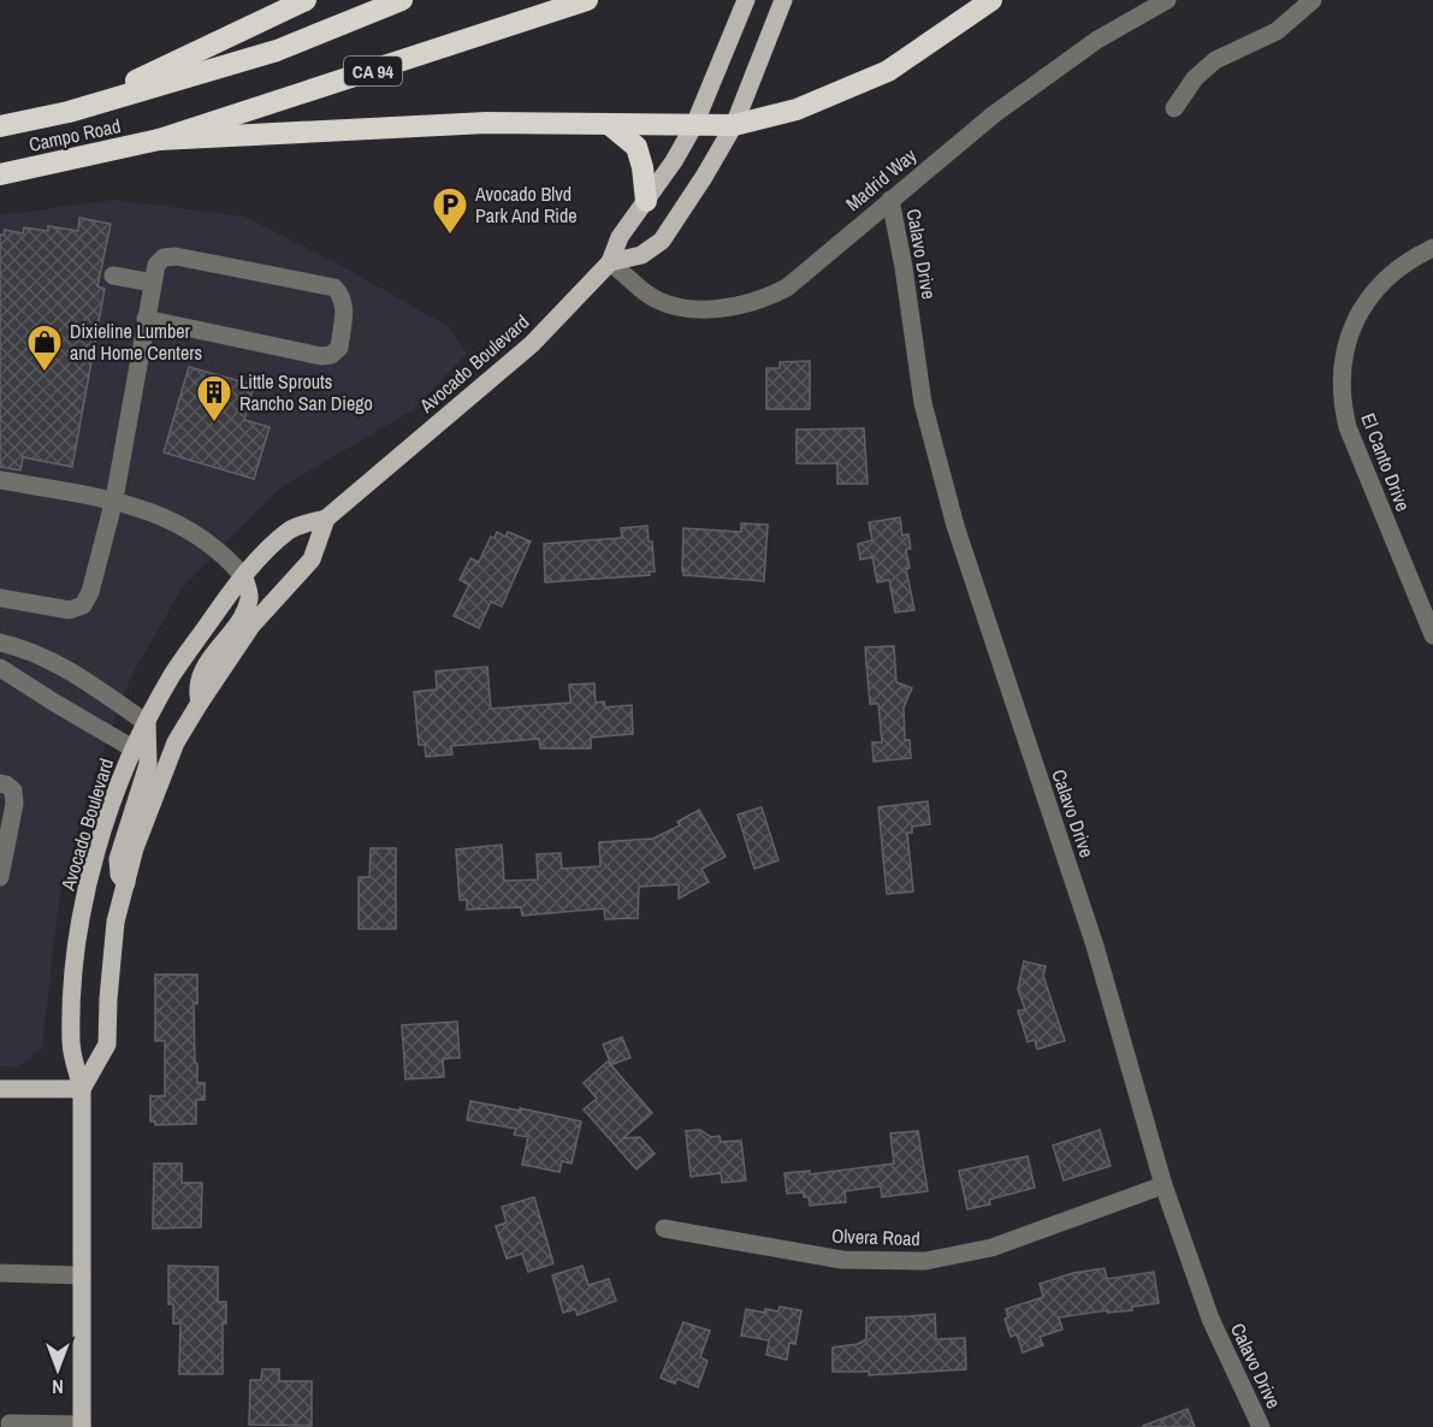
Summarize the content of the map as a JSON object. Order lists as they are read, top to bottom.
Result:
{
  "streets": {
    "highway": ["CA 94", "Campo Road"],
    "main road": ["Avocado Boulevard"],
    "street": [
      "Madrid Way",
      "Calavo Drive",
      "El Canto Drive",
      "Olvera Road"
    ]
  },
  "crossings": [
    ["CA 94", "Campo Road"],
    ["Madrid Way", "Calavo Drive"],
    ["Madrid Way", "Avocado Boulevard"],
    ["Calavo Drive", "Olvera Road"]
  ],
  "places": {
    "parking": ["Avocado Blvd Park And Ride"],
    "shop": ["Dixieline Lumber and Home Centers"],
    "building": ["Little Sprouts Rancho San Diego"]
  },
  "north": "bottom"
}
